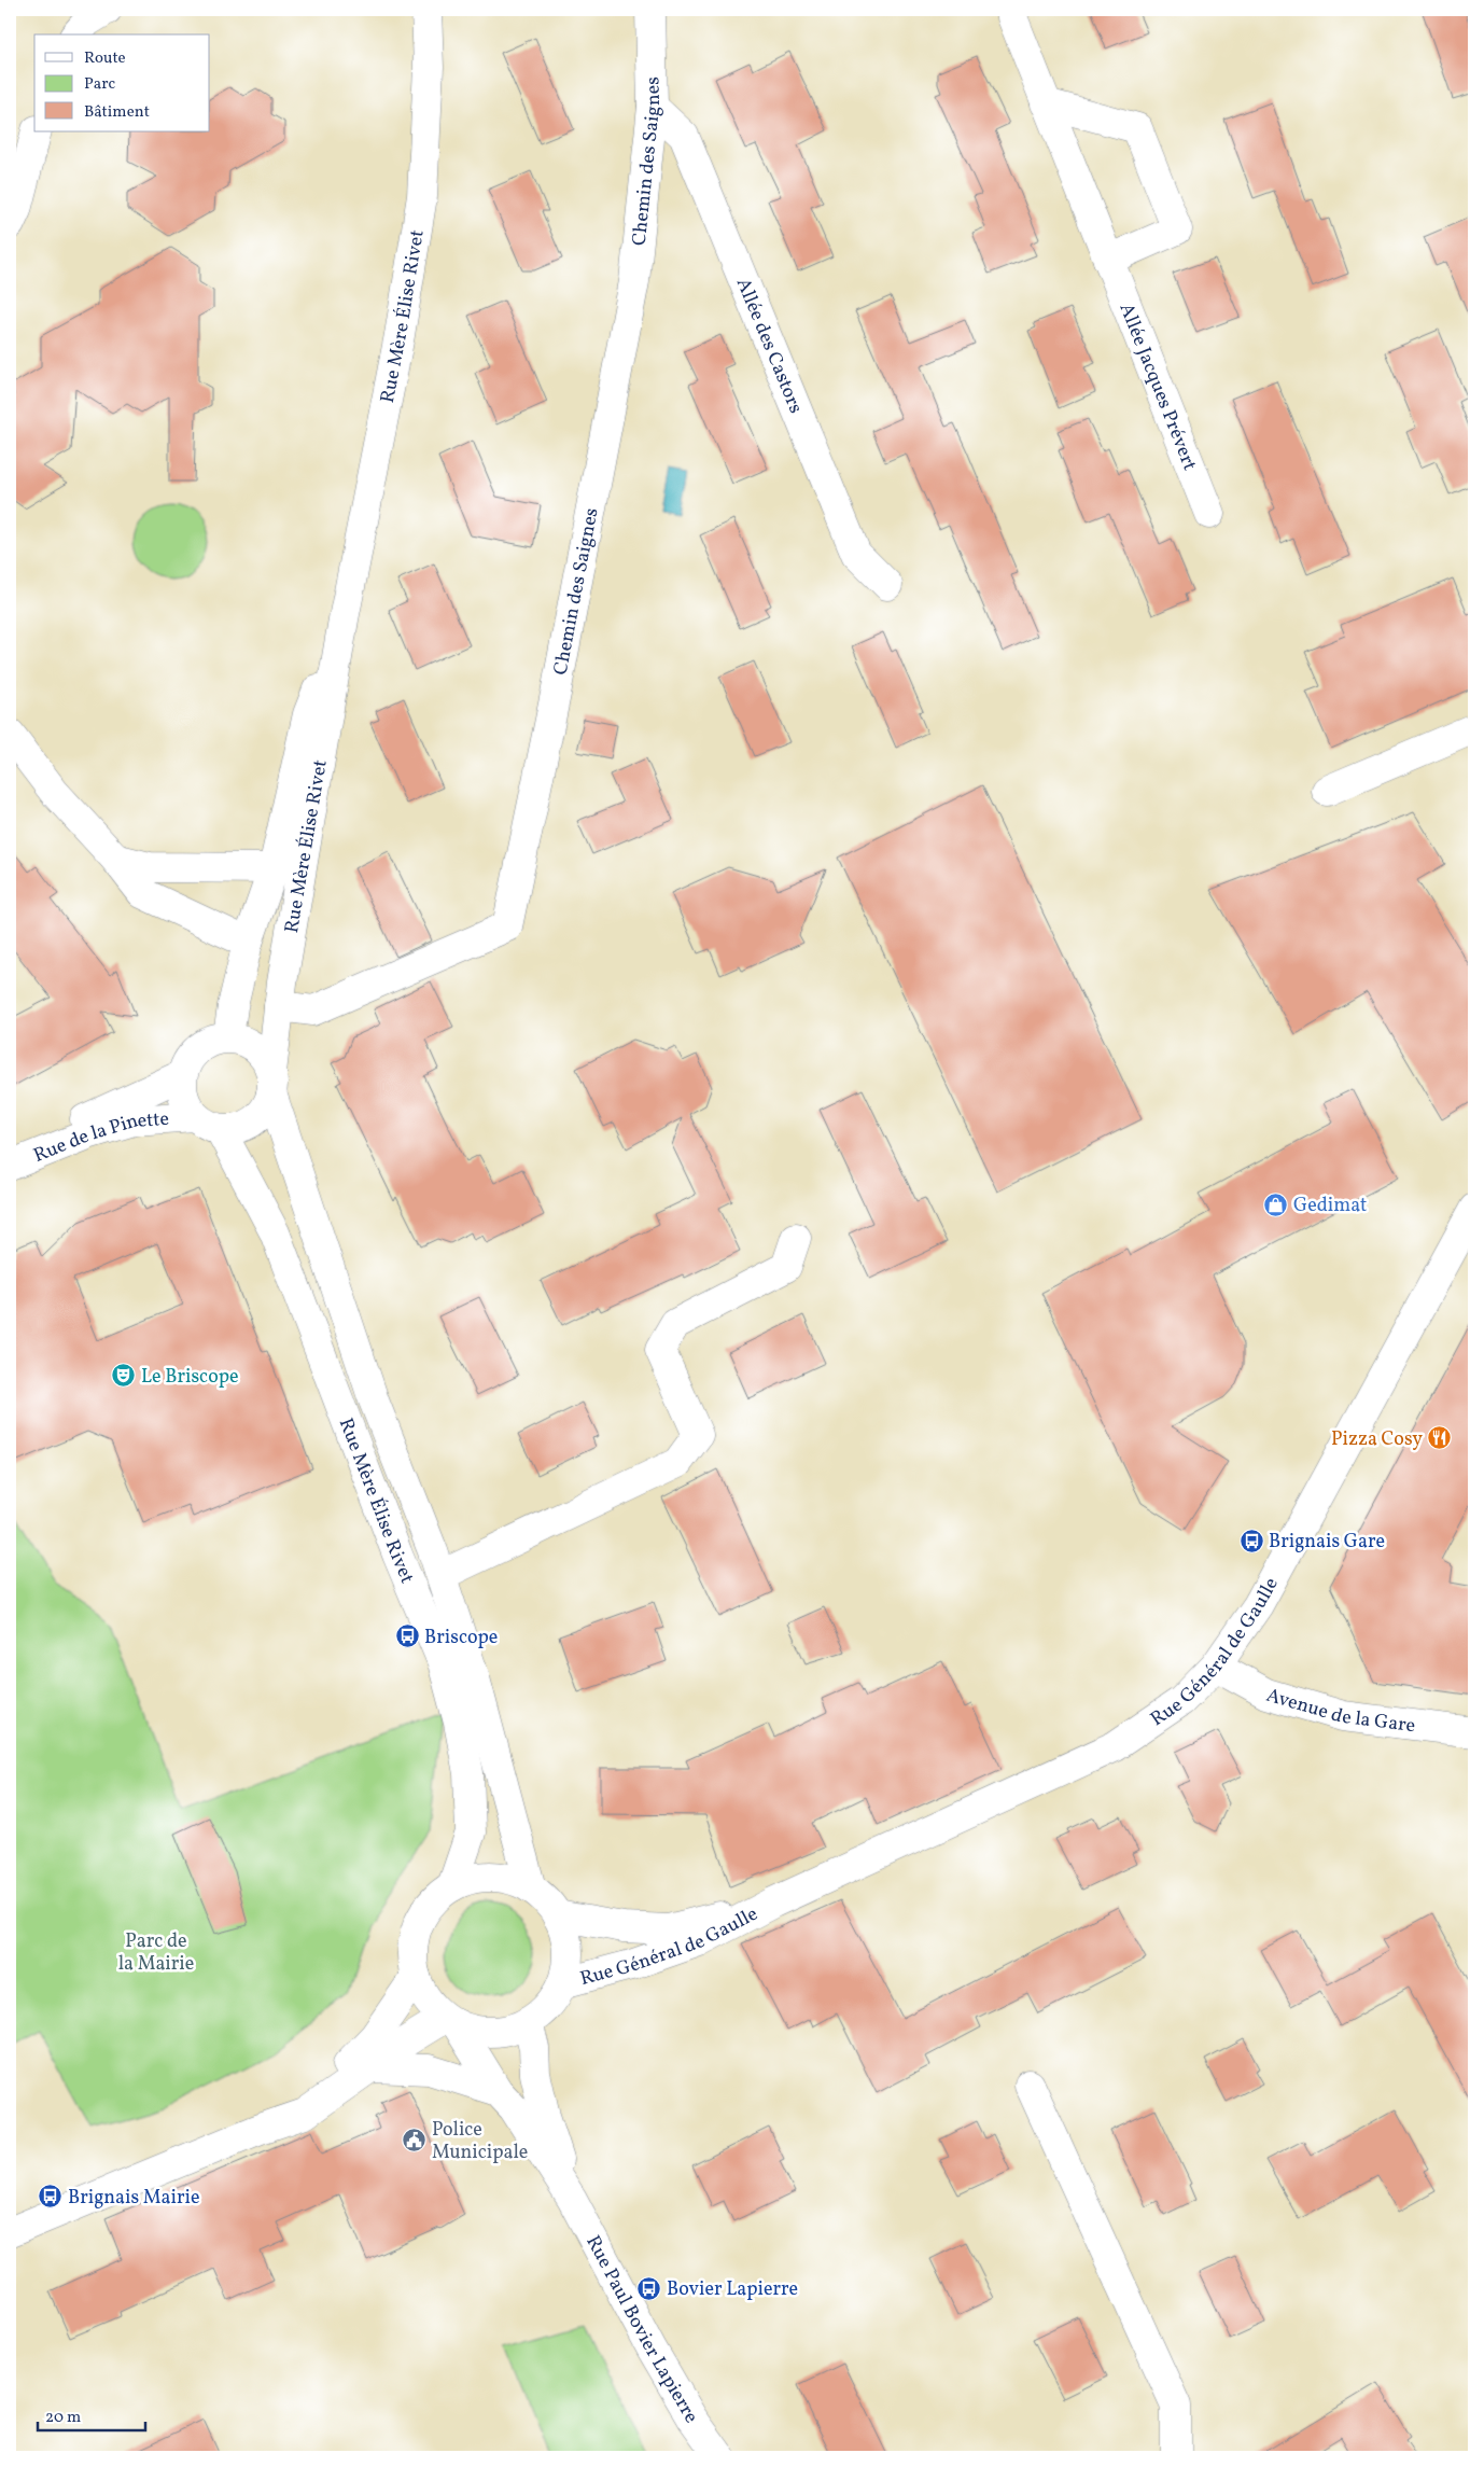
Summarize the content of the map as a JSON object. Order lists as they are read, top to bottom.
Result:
{
  "streets": {
    "street": [
      "Chemin des Saignes",
      "Rue Mère Élise Rivet",
      "Allée des Castors",
      "Allée Jacques Prévert",
      "Rue de la Pinette",
      "Rue Général de Gaulle",
      "Avenue de la Gare",
      "Rue Paul Bovier Lapierre"
    ]
  },
  "crossings": [
    ["Chemin des Saignes", "Rue Mère Élise Rivet"],
    ["Chemin des Saignes", "Allée des Castors"],
    ["Rue Mère Élise Rivet", "Rue de la Pinette"],
    ["Rue Mère Élise Rivet", "Rue Général de Gaulle"],
    ["Rue Général de Gaulle", "Avenue de la Gare"]
  ],
  "parks": ["Parc de la Mairie"],
  "places": {
    "shop": ["Gedimat"],
    "theatre": ["Le Briscope"],
    "restaurant": ["Pizza Cosy"],
    "bus stop": [
      "Brignais Gare",
      "Briscope",
      "Brignais Mairie",
      "Bovier Lapierre"
    ],
    "public building": ["Police Municipale"]
  },
  "legend": ["Route", "Parc", "Bâtiment"],
  "scale_bar": "20 m"
}
